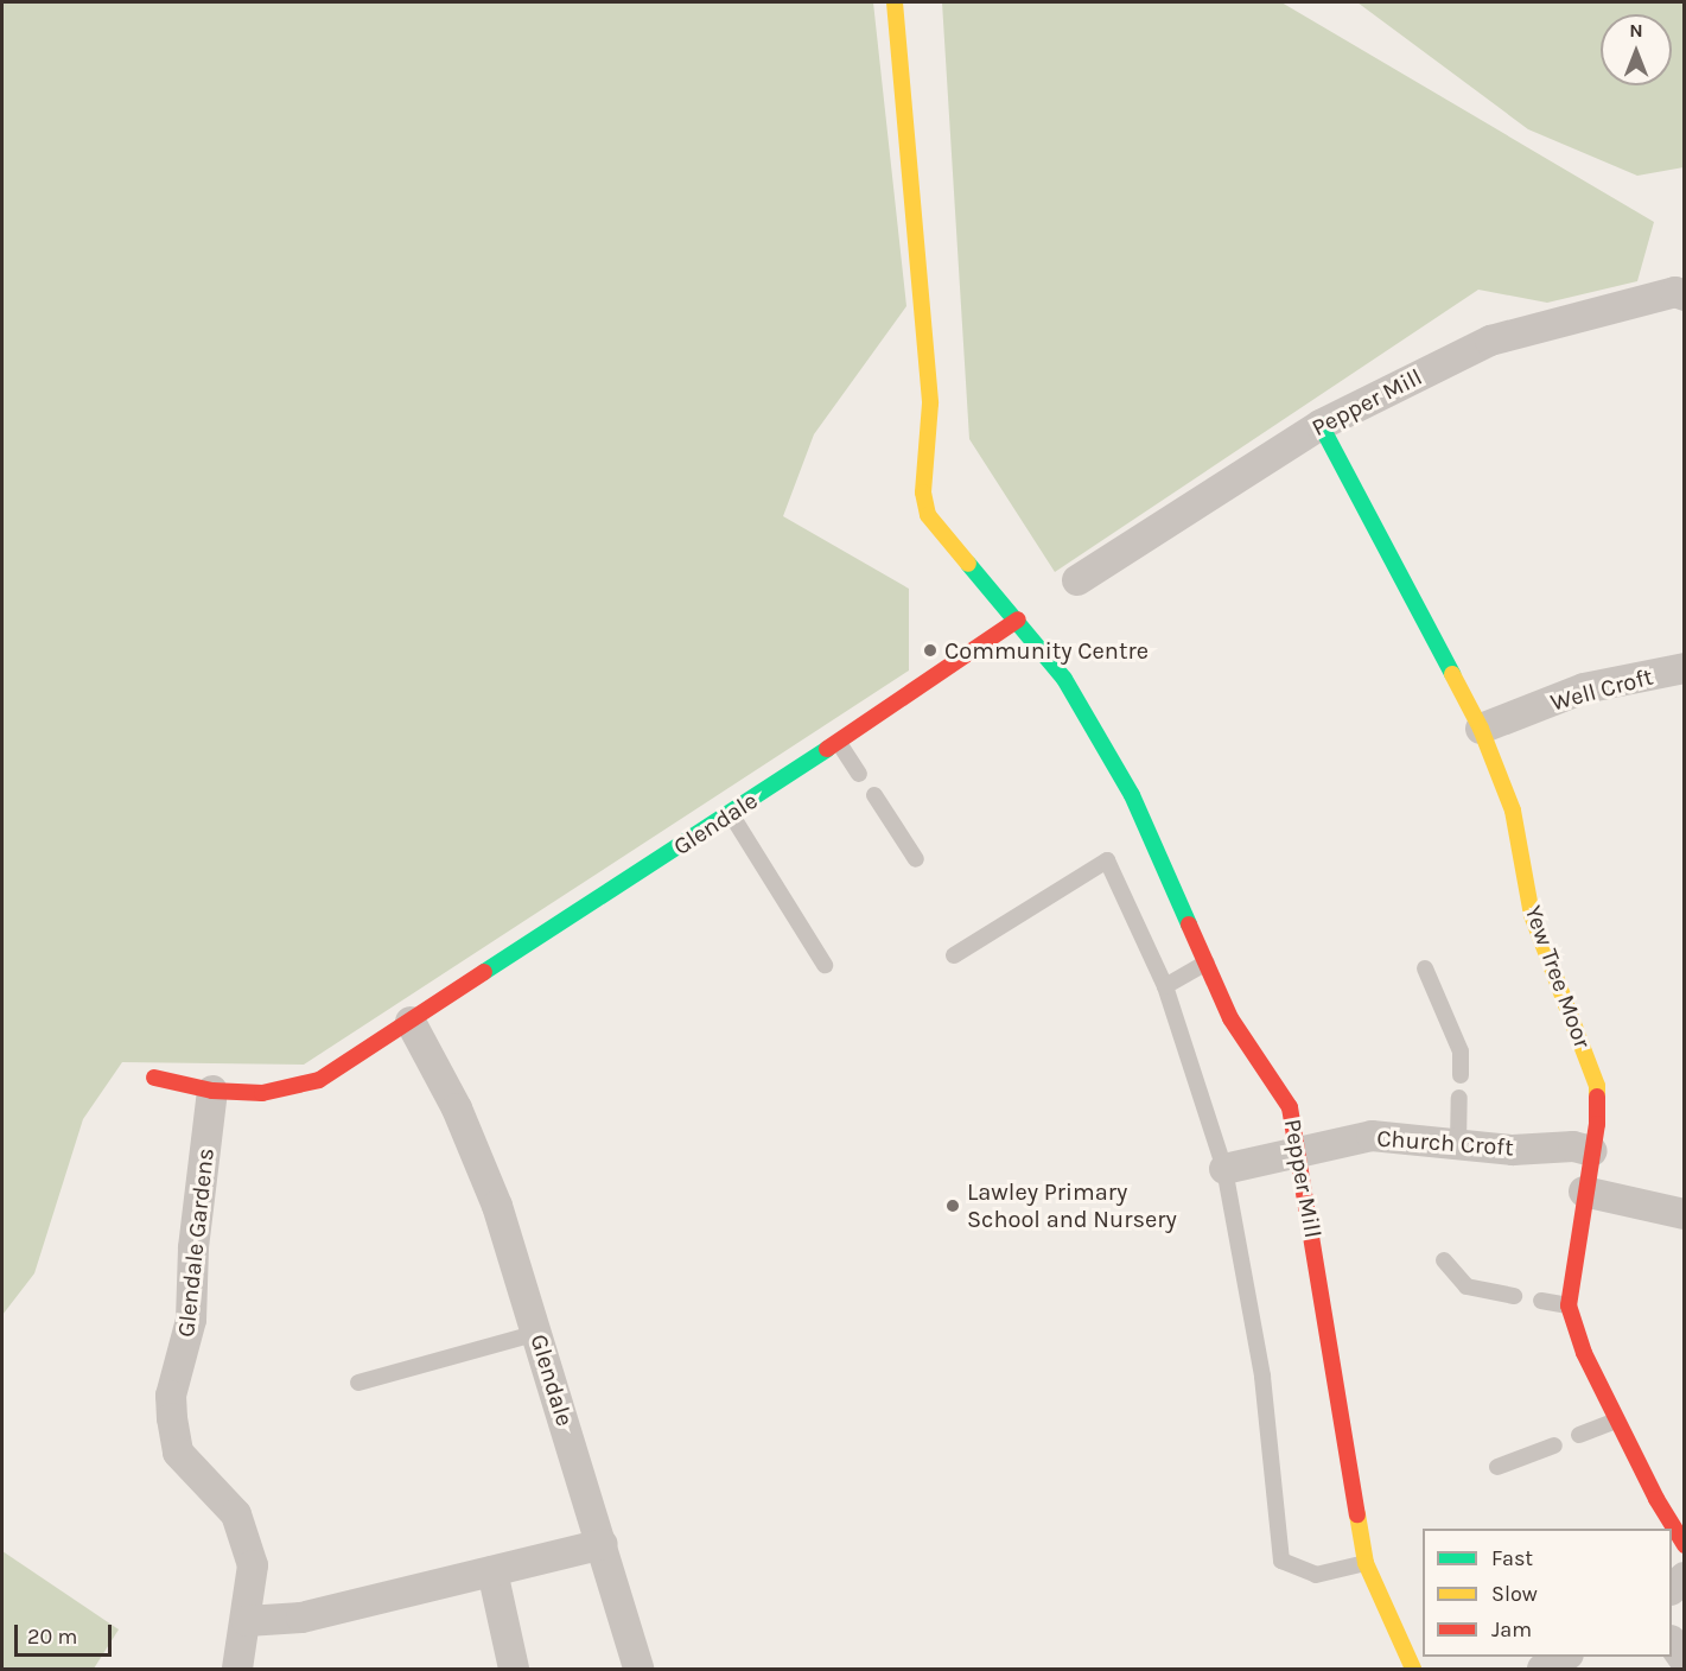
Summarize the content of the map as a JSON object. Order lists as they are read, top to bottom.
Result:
{
  "streets": {
    "street": [
      "Pepper Mill",
      "Well Croft",
      "Glendale",
      "Yew Tree Moor",
      "Church Croft",
      "Glendale Gardens"
    ]
  },
  "crossings": [
    ["Pepper Mill", "Glendale"],
    ["Pepper Mill", "Yew Tree Moor"],
    ["Pepper Mill", "Church Croft"],
    ["Well Croft", "Yew Tree Moor"],
    ["Glendale", "Glendale Gardens"],
    ["Yew Tree Moor", "Church Croft"]
  ],
  "places": ["Community Centre", "Lawley Primary School and Nursery"],
  "legend": ["Fast", "Slow", "Jam"],
  "scale_bar": "20 m",
  "north": "top"
}
